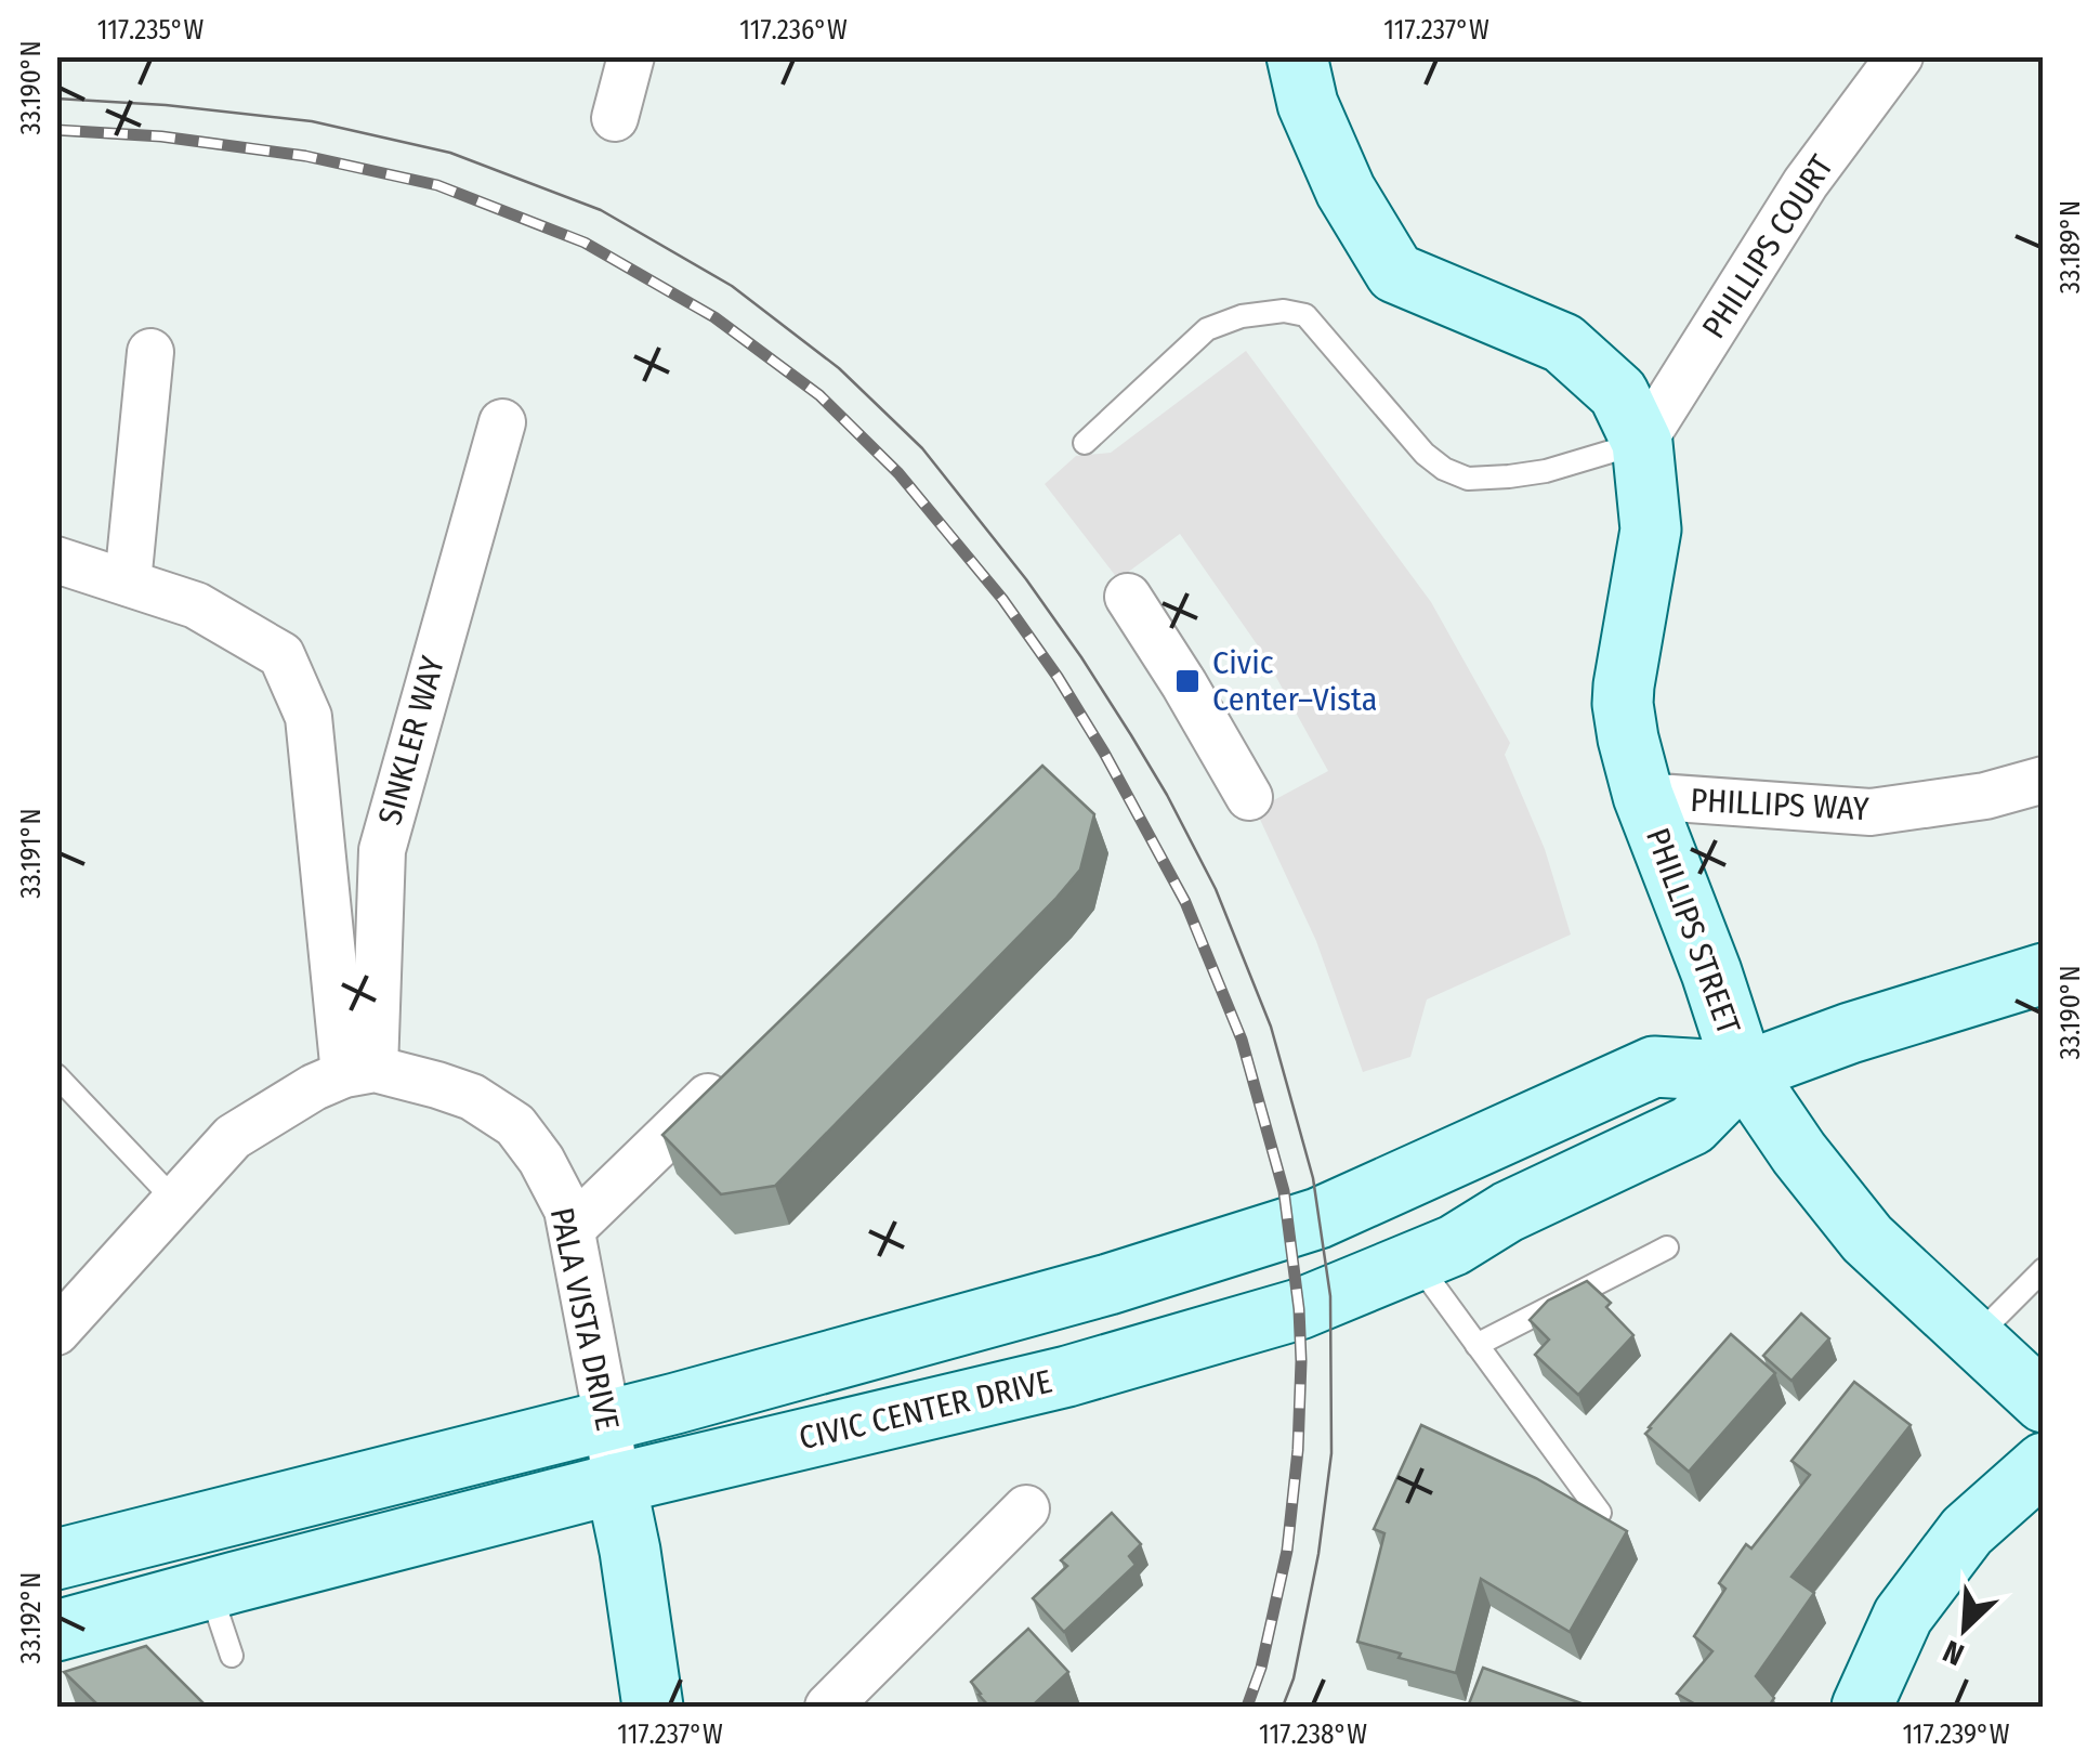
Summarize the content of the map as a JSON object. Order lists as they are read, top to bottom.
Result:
{
  "streets": {
    "main road": ["PHILLIPS STREET", "PALA VISTA DRIVE", "CIVIC CENTER DRIVE"],
    "street": ["PHILLIPS COURT", "SINKLER WAY", "PHILLIPS WAY"]
  },
  "crossings": [
    ["PHILLIPS COURT", "PHILLIPS STREET"],
    ["SINKLER WAY", "PALA VISTA DRIVE"],
    ["PHILLIPS WAY", "PHILLIPS STREET"],
    ["PHILLIPS STREET", "CIVIC CENTER DRIVE"],
    ["PALA VISTA DRIVE", "CIVIC CENTER DRIVE"]
  ],
  "places": {
    "transit": ["Civic Center–Vista"]
  },
  "north": "bottom left",
  "coordinates": [
    "117.235°W",
    "117.236°W",
    "117.237°W",
    "33.190°N",
    "33.189°N",
    "33.191°N",
    "33.192°N",
    "117.238°W",
    "117.239°W"
  ]
}
